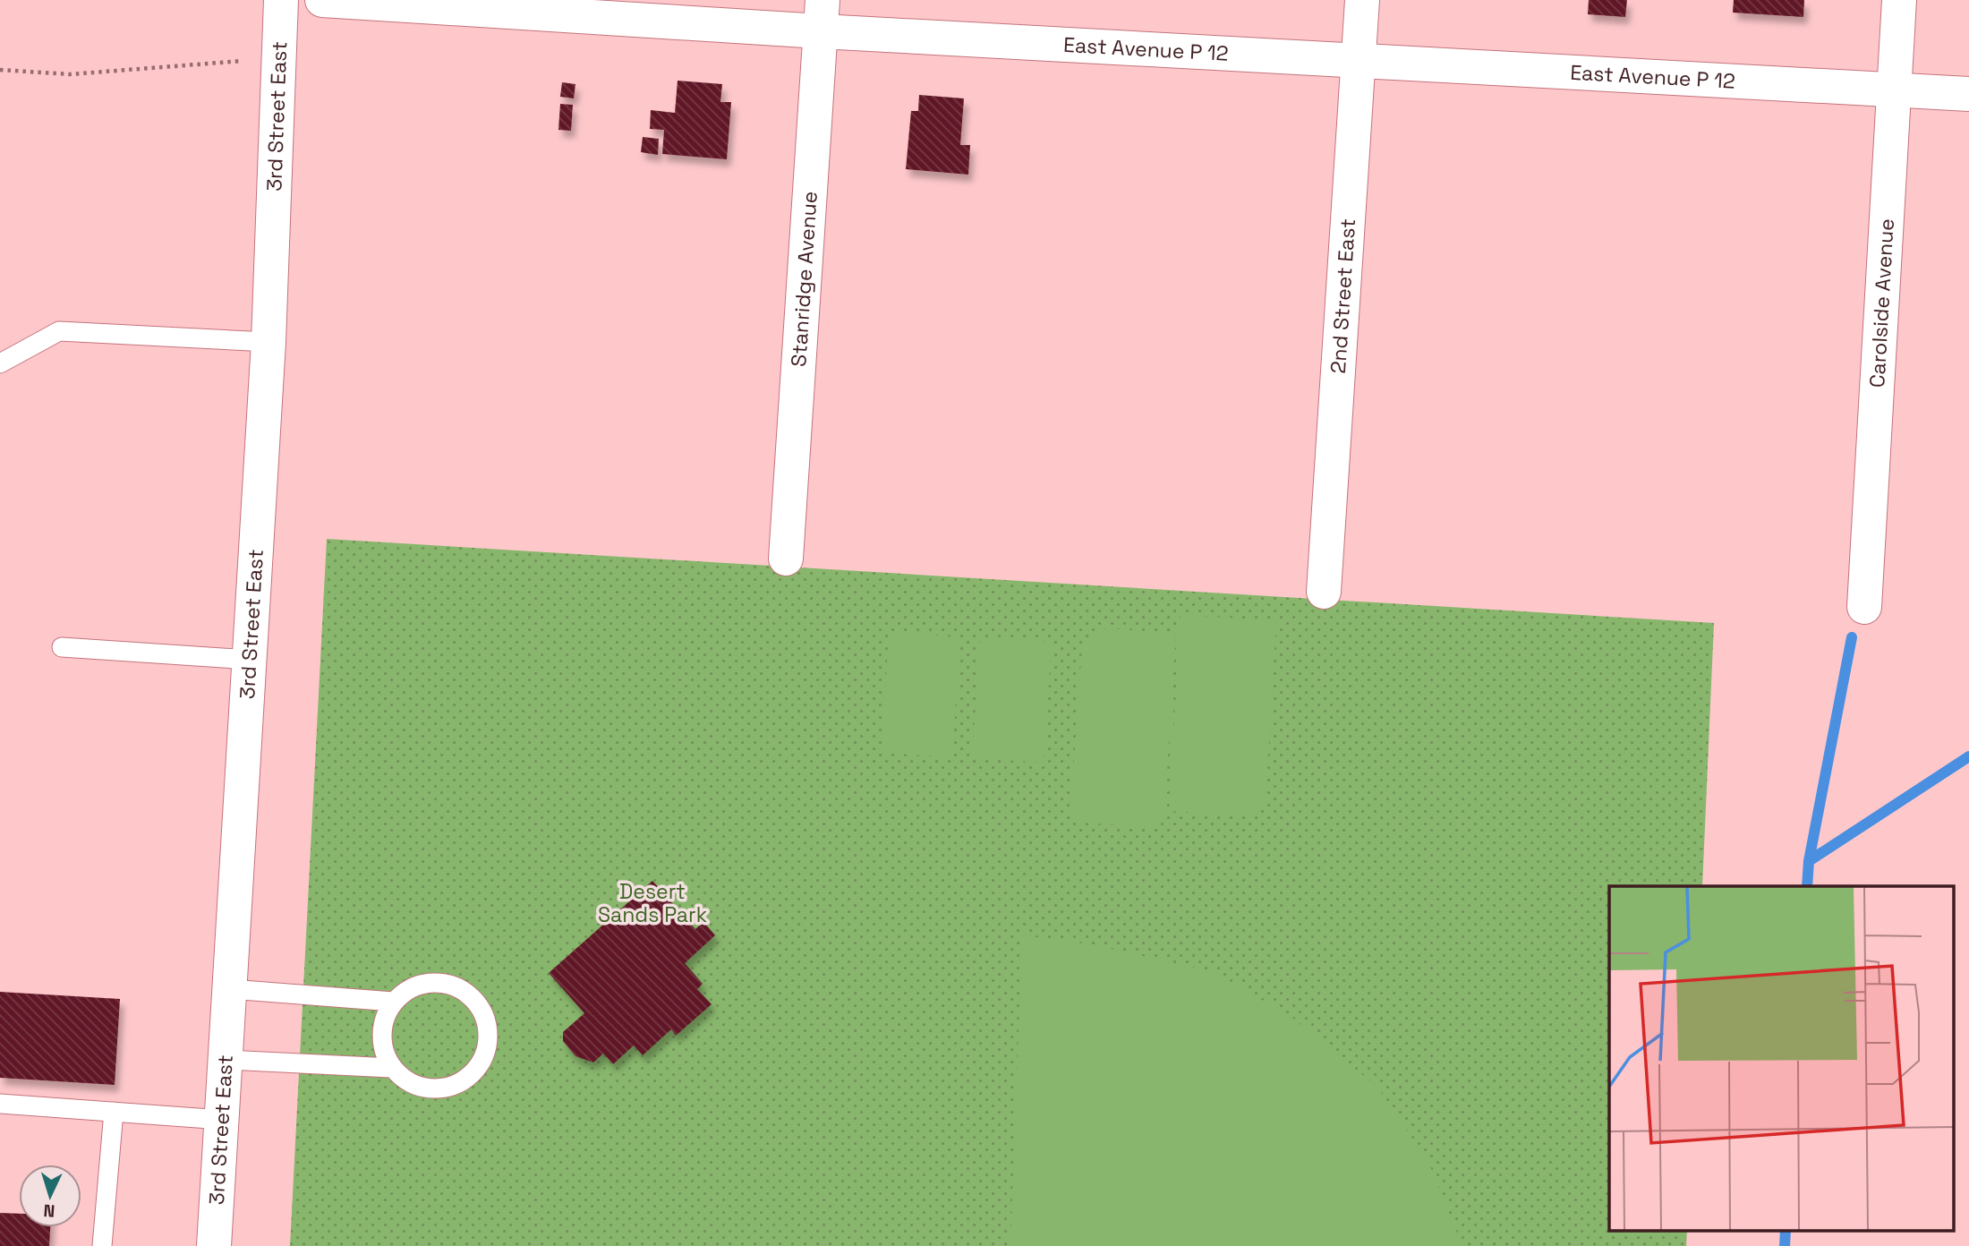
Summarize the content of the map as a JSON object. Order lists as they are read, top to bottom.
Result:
{
  "streets": {
    "street": [
      "East Avenue P 12",
      "3rd Street East",
      "Stanridge Avenue",
      "2nd Street East",
      "Carolside Avenue"
    ]
  },
  "crossings": [
    ["East Avenue P 12", "Stanridge Avenue"],
    ["East Avenue P 12", "2nd Street East"],
    ["East Avenue P 12", "Carolside Avenue"]
  ],
  "parks": ["Desert Sands Park"],
  "north": "bottom"
}
